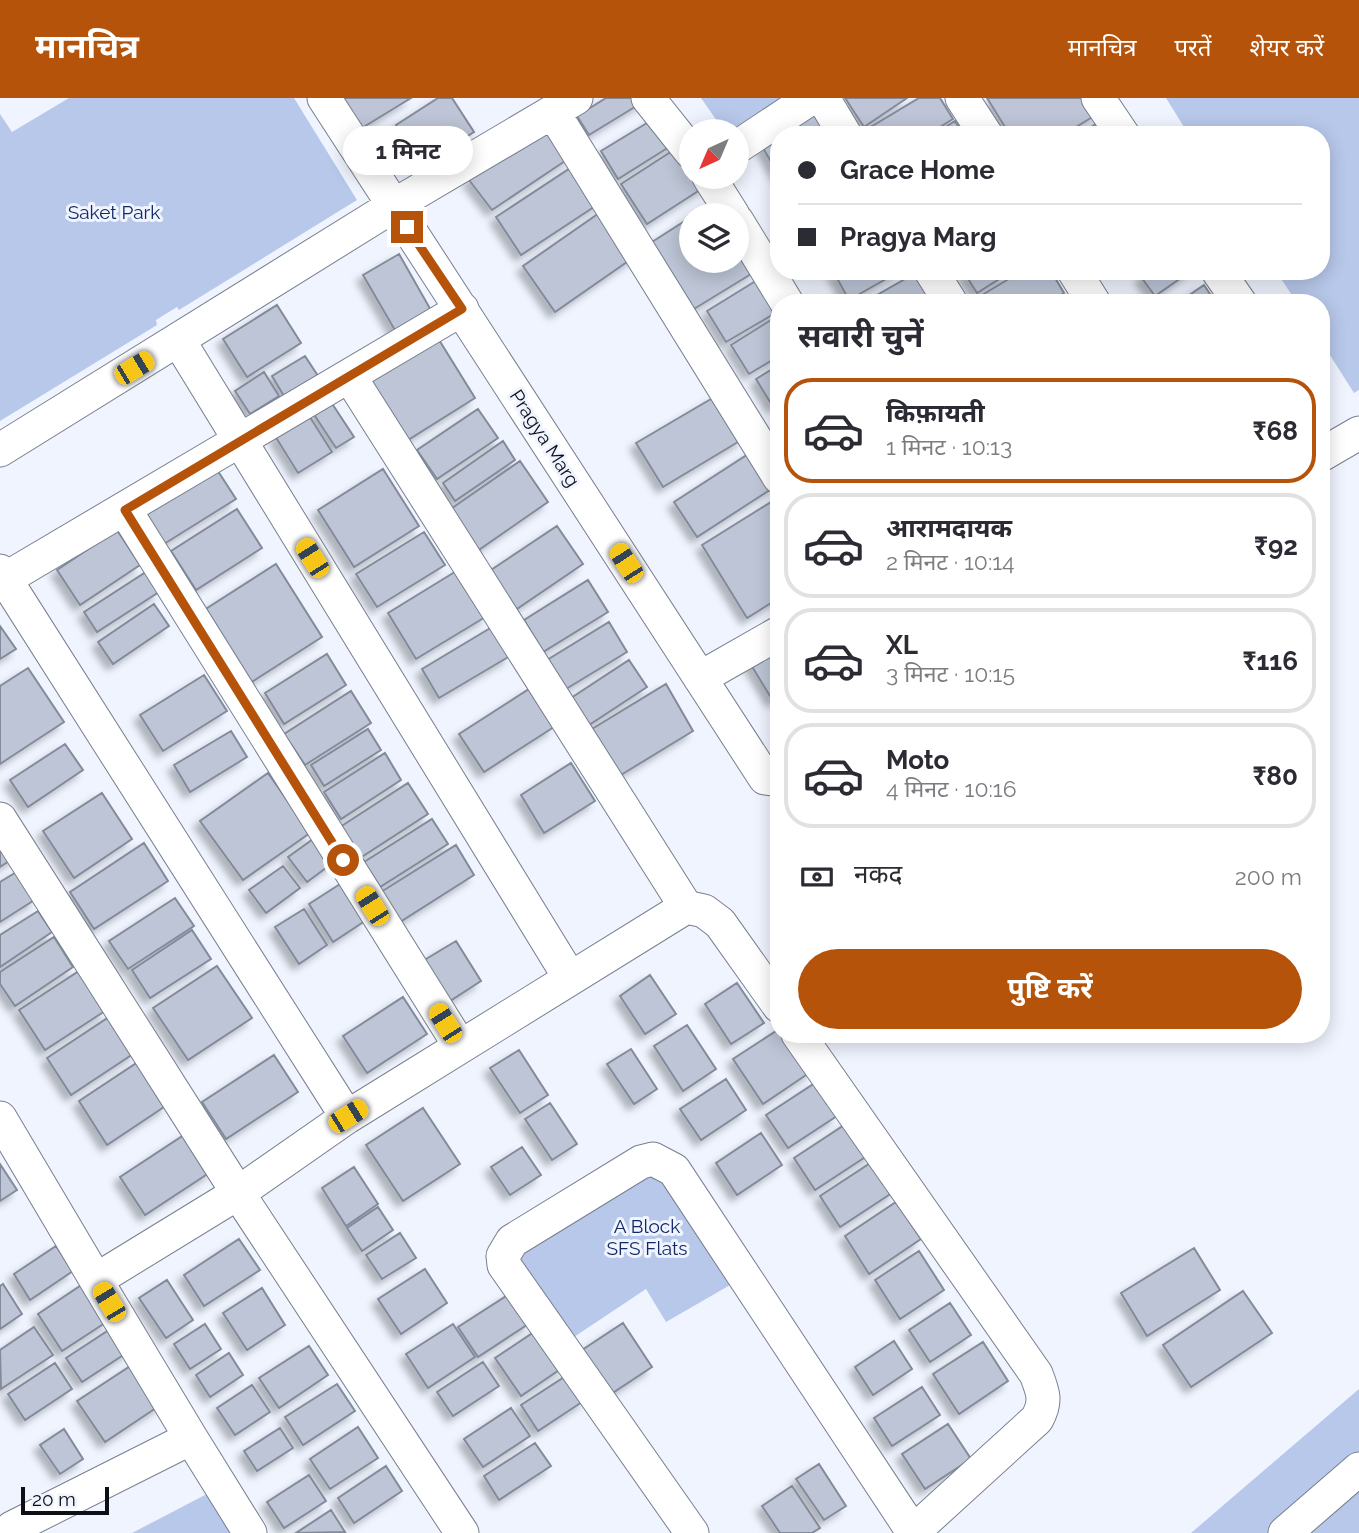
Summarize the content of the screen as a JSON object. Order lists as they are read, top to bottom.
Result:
{
  "streets": {
    "street": ["Pragya Marg"]
  },
  "parks": ["Saket Park", "A Block SFS Flats"],
  "scale_bar": "20 m",
  "north": "bottom left",
  "page": {
    "header": "मानचित्र",
    "nav": ["मानचित्र", "परतें", "शेयर करें"],
    "bubble": "1 मिनट",
    "banner": ["Grace Home", "Pragya Marg"],
    "heading": "सवारी चुनें",
    "list": [
      {
        "name": "किफ़ायती",
        "note": "1 मिनट · 10:13",
        "value": "₹68"
      },
      {
        "name": "आरामदायक",
        "note": "2 मिनट · 10:14",
        "value": "₹92"
      },
      {
        "name": "XL",
        "note": "3 मिनट · 10:15",
        "value": "₹116"
      },
      {
        "name": "Moto",
        "note": "4 मिनट · 10:16",
        "value": "₹80"
      }
    ],
    "pay": ["नकद", "200 m"],
    "buttons": "पुष्टि करें",
    "scale": "20 m"
  }
}
